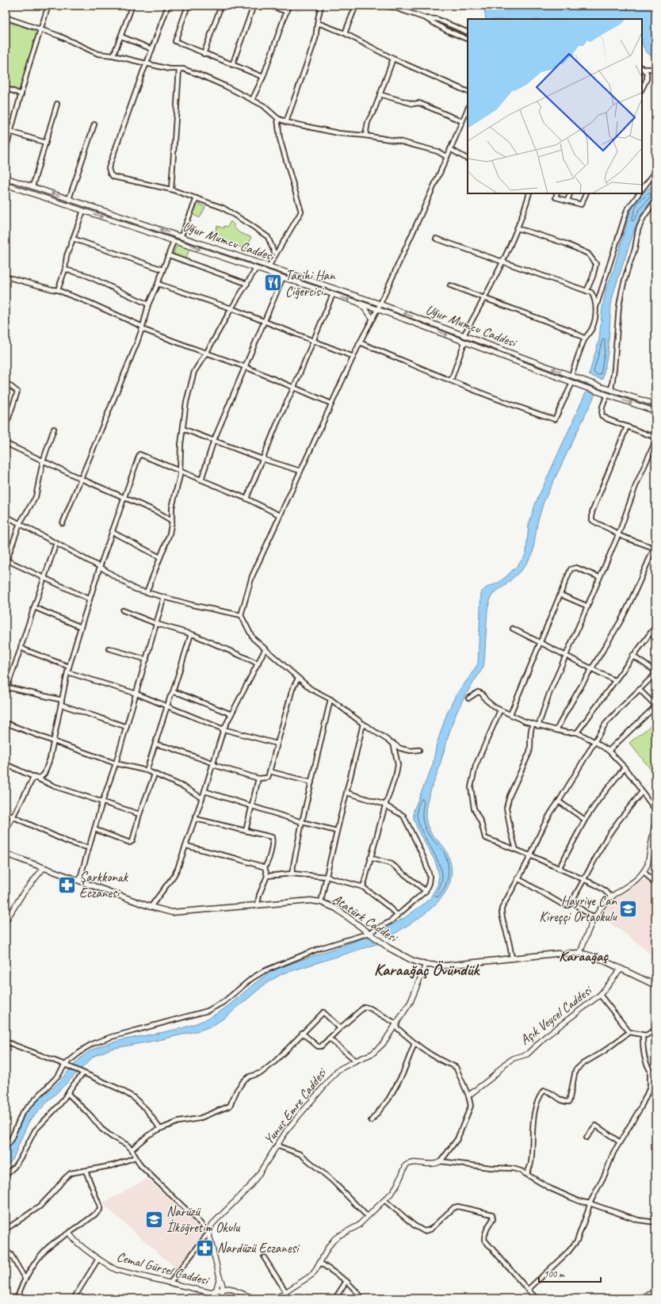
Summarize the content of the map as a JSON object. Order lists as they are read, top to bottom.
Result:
{
  "streets": {
    "main road": ["Atatürk Caddesi"],
    "street": [
      "Uğur Mumcu Caddesi",
      "Aşık Veysel Caddesi",
      "Yunus Emre Caddesi",
      "Cemal Gürsel Caddesi"
    ]
  },
  "crossings": [
    ["Atatürk Caddesi", "Aşık Veysel Caddesi"],
    ["Atatürk Caddesi", "Yunus Emre Caddesi"]
  ],
  "districts": ["Karaağaç", "Karaağaç Övündük"],
  "places": {
    "restaurant": ["Tarihi Han Ciğercisi"],
    "pharmacy": ["Şarkkonak Eczanesi", "Nardüzü Eczanesi"],
    "school or university": ["Hayriye Can Kireççi Ortaokulu", "Narüzü İlköğretim Okulu"]
  },
  "scale_bar": "100 m"
}
